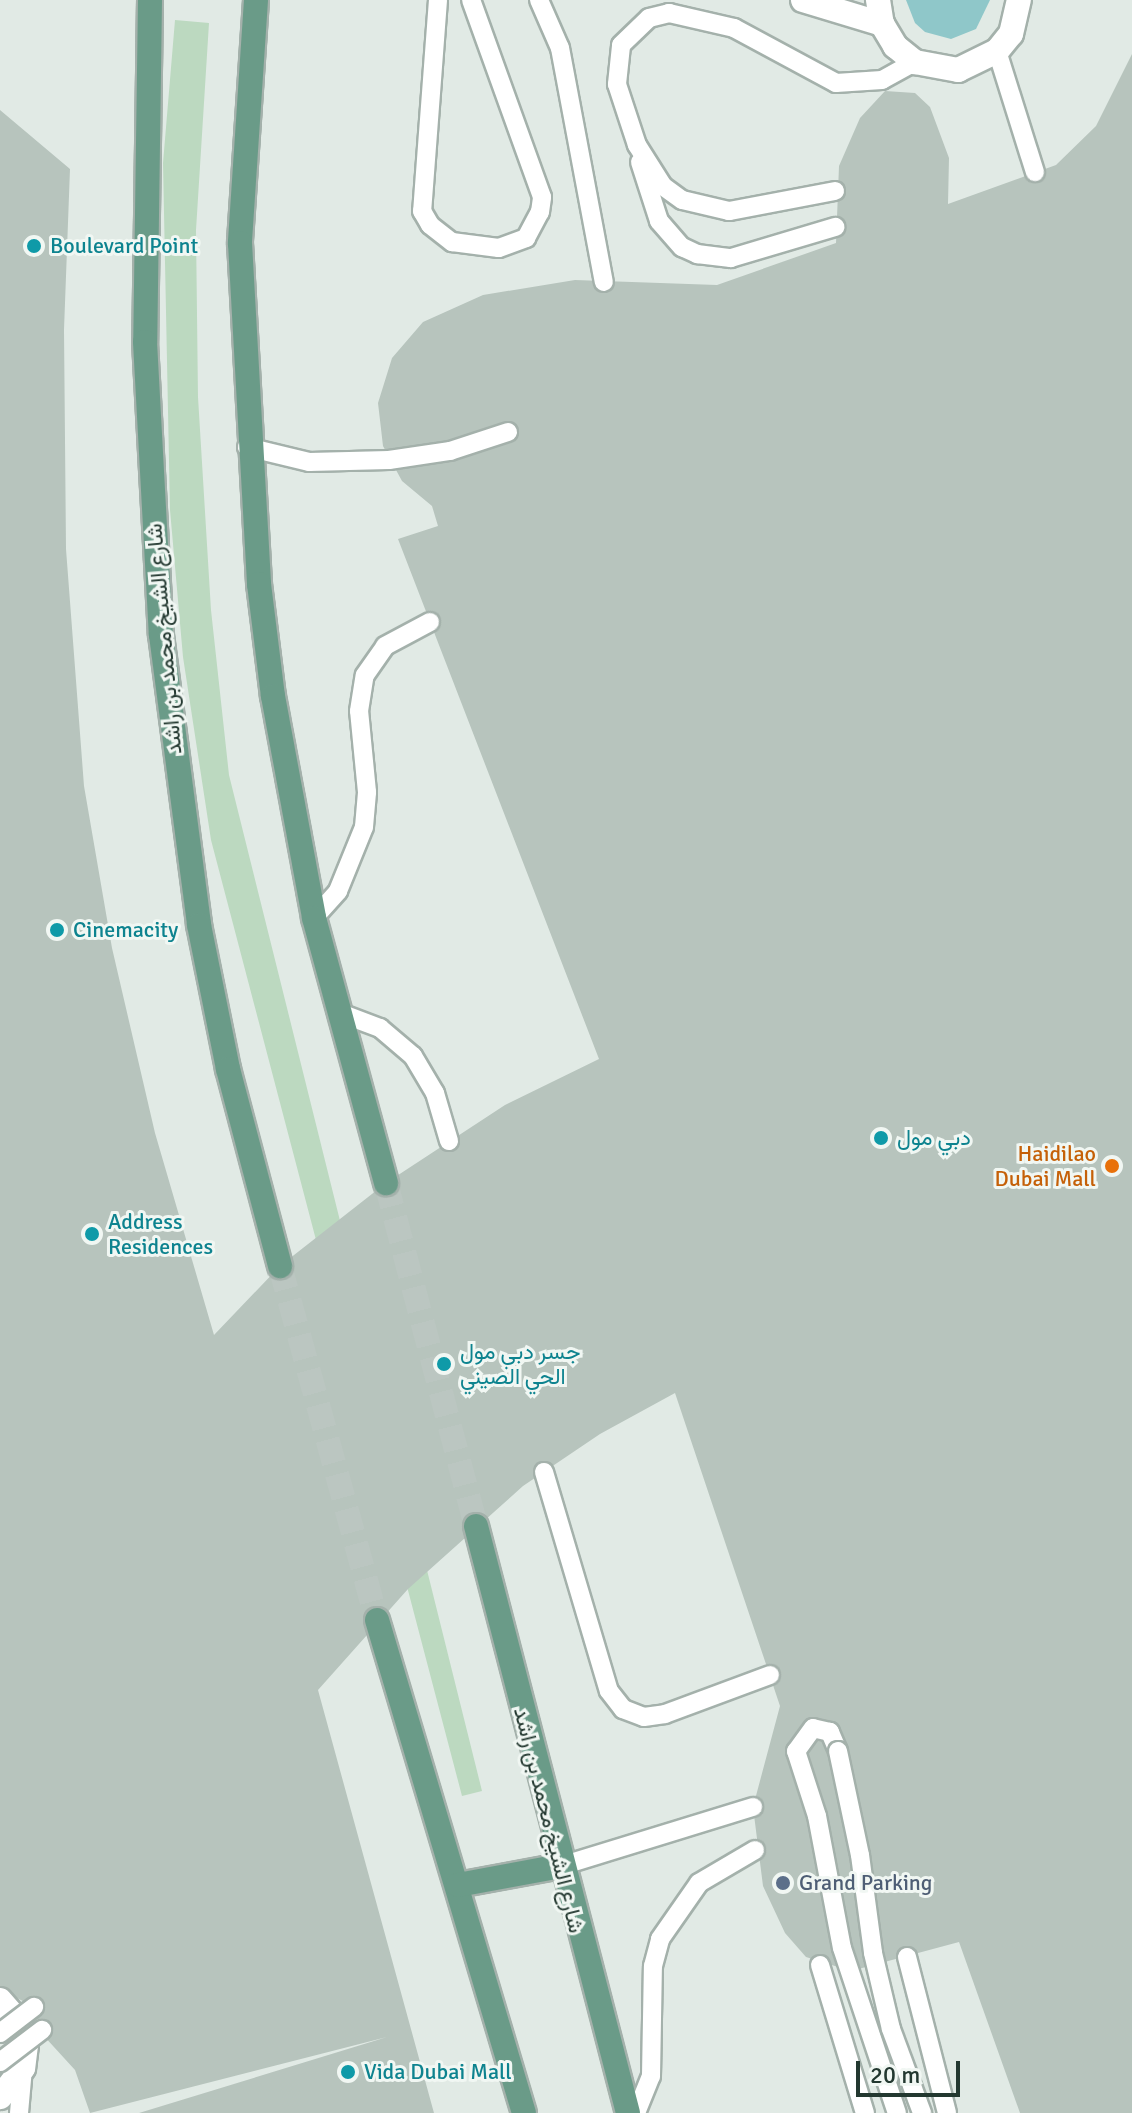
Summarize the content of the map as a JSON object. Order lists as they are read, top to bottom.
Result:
{
  "streets": {
    "main road": ["شارع الشيخ محمد بن راشد"]
  },
  "places": [
    "Boulevard Point",
    "Cinemacity",
    "دبي مول",
    "Haidilao Dubai Mall",
    "Address Residences",
    "جسر دبي مول الحي الصيني",
    "Grand Parking",
    "Vida Dubai Mall"
  ],
  "scale_bar": "20 m"
}
